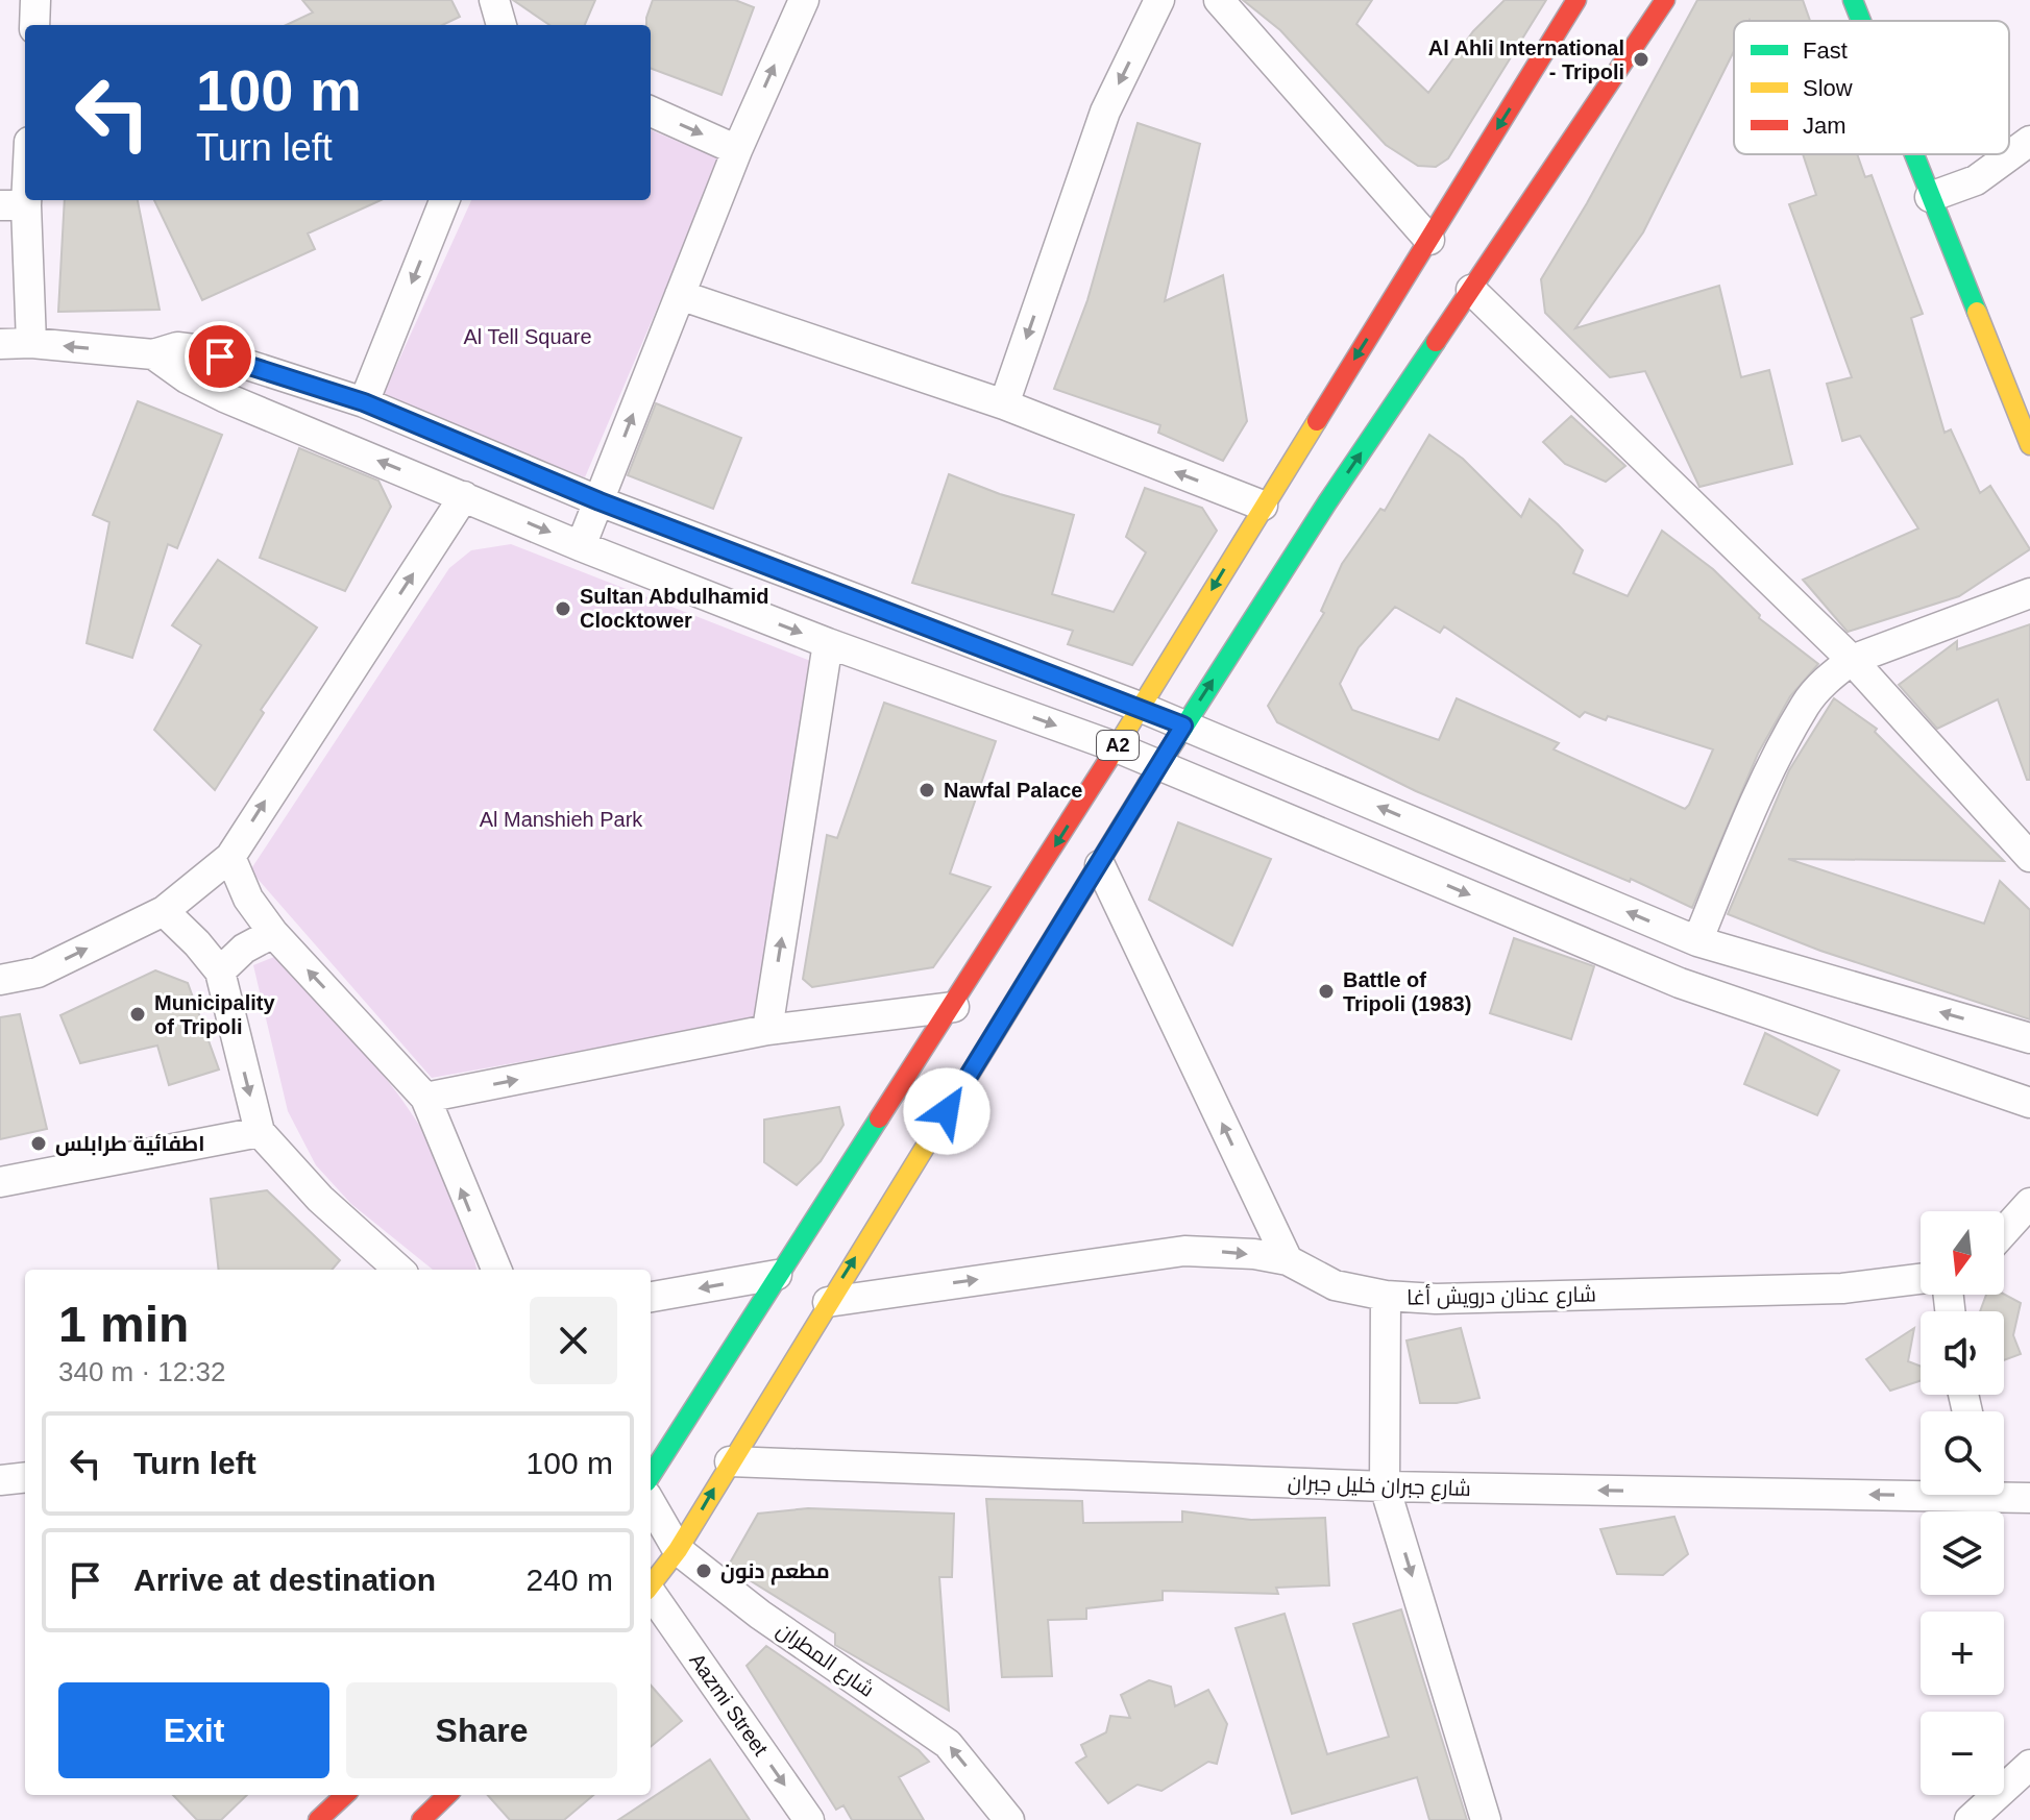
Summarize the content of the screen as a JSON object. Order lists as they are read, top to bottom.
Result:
{
  "streets": {
    "main road": ["A2"],
    "street": [
      "شارع عدنان درويش أغا",
      "شارع جبران خليل جبران",
      "شارع المطران",
      "Aazmi Street"
    ]
  },
  "crossings": [
    ["A2", "شارع عدنان درويش أغا"],
    ["A2", "شارع جبران خليل جبران"],
    ["A2", "شارع المطران"]
  ],
  "one_way": [
    "شارع عدنان درويش أغا",
    "شارع جبران خليل جبران",
    "شارع المطران",
    "Aazmi Street"
  ],
  "parks": ["Al Tell Square", "Al Manshieh Park"],
  "places": [
    "Al Ahli International - Tripoli",
    "Sultan Abdulhamid Clocktower",
    "Nawfal Palace",
    "Battle of Tripoli (1983)",
    "Municipality of Tripoli",
    "اطفائية طرابلس",
    "مطعم دنون"
  ],
  "legend": ["Fast", "Slow", "Jam"],
  "north": "bottom",
  "page": {
    "turn": ["100 m", "Turn left"],
    "map_buttons": ["+", "−"],
    "heading": ["1 min", "340 m · 12:32"],
    "list": [
      {
        "name": "Turn left",
        "value": "100 m"
      },
      {
        "name": "Arrive at destination",
        "value": "240 m"
      }
    ],
    "buttons": ["Exit", "Share"]
  }
}
